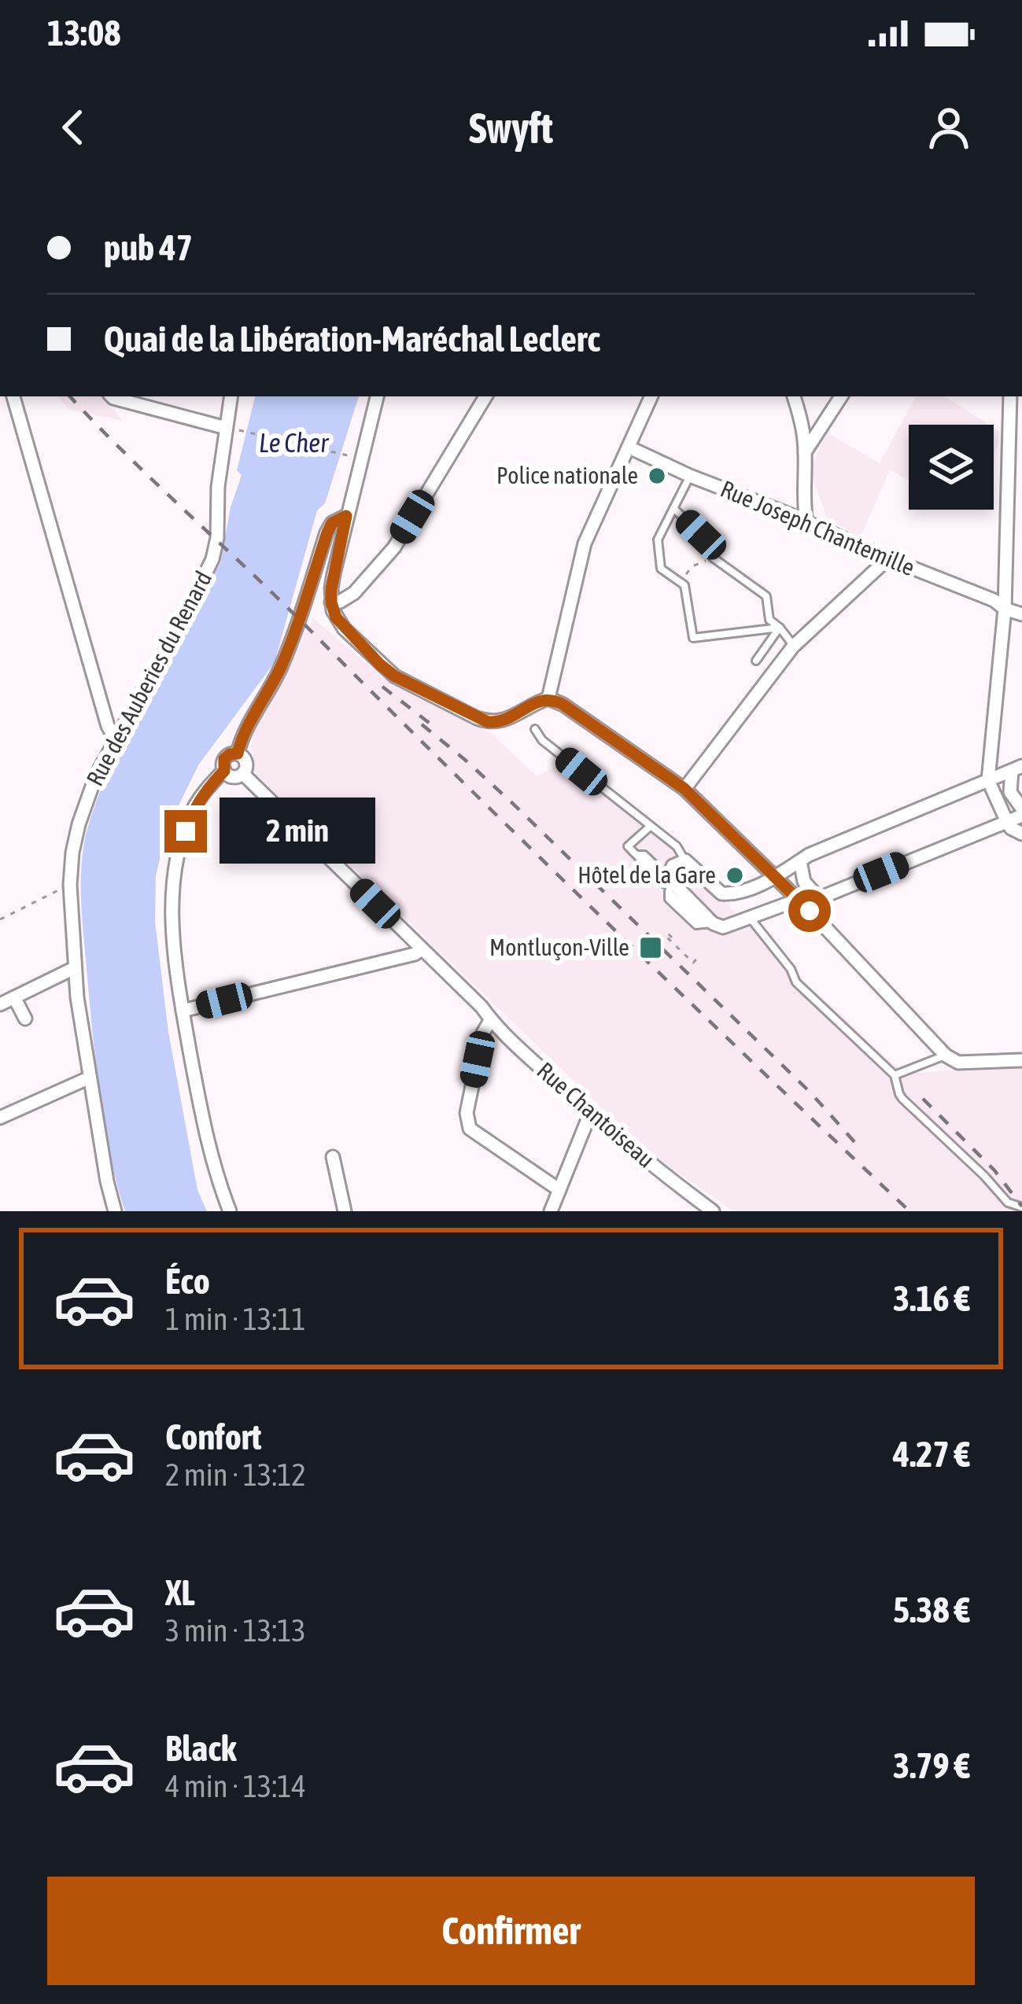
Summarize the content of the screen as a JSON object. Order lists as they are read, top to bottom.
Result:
{
  "streets": {
    "street": ["Rue Joseph Chantemille", "Rue des Auberies du Renard", "Rue Chantoiseau"]
  },
  "water": ["Le Cher"],
  "places": {
    "other": ["Police nationale", "Hôtel de la Gare"],
    "transit": ["Montluçon-Ville"]
  },
  "page": {
    "status": "13:08",
    "header": "Swyft",
    "banner": ["pub 47", "Quai de la Libération-Maréchal Leclerc"],
    "bubble": "2 min",
    "list": [
      {
        "name": "Éco",
        "note": "1 min · 13:11",
        "value": "3.16 €"
      },
      {
        "name": "Confort",
        "note": "2 min · 13:12",
        "value": "4.27 €"
      },
      {
        "name": "XL",
        "note": "3 min · 13:13",
        "value": "5.38 €"
      },
      {
        "name": "Black",
        "note": "4 min · 13:14",
        "value": "3.79 €"
      }
    ],
    "buttons": "Confirmer"
  }
}
